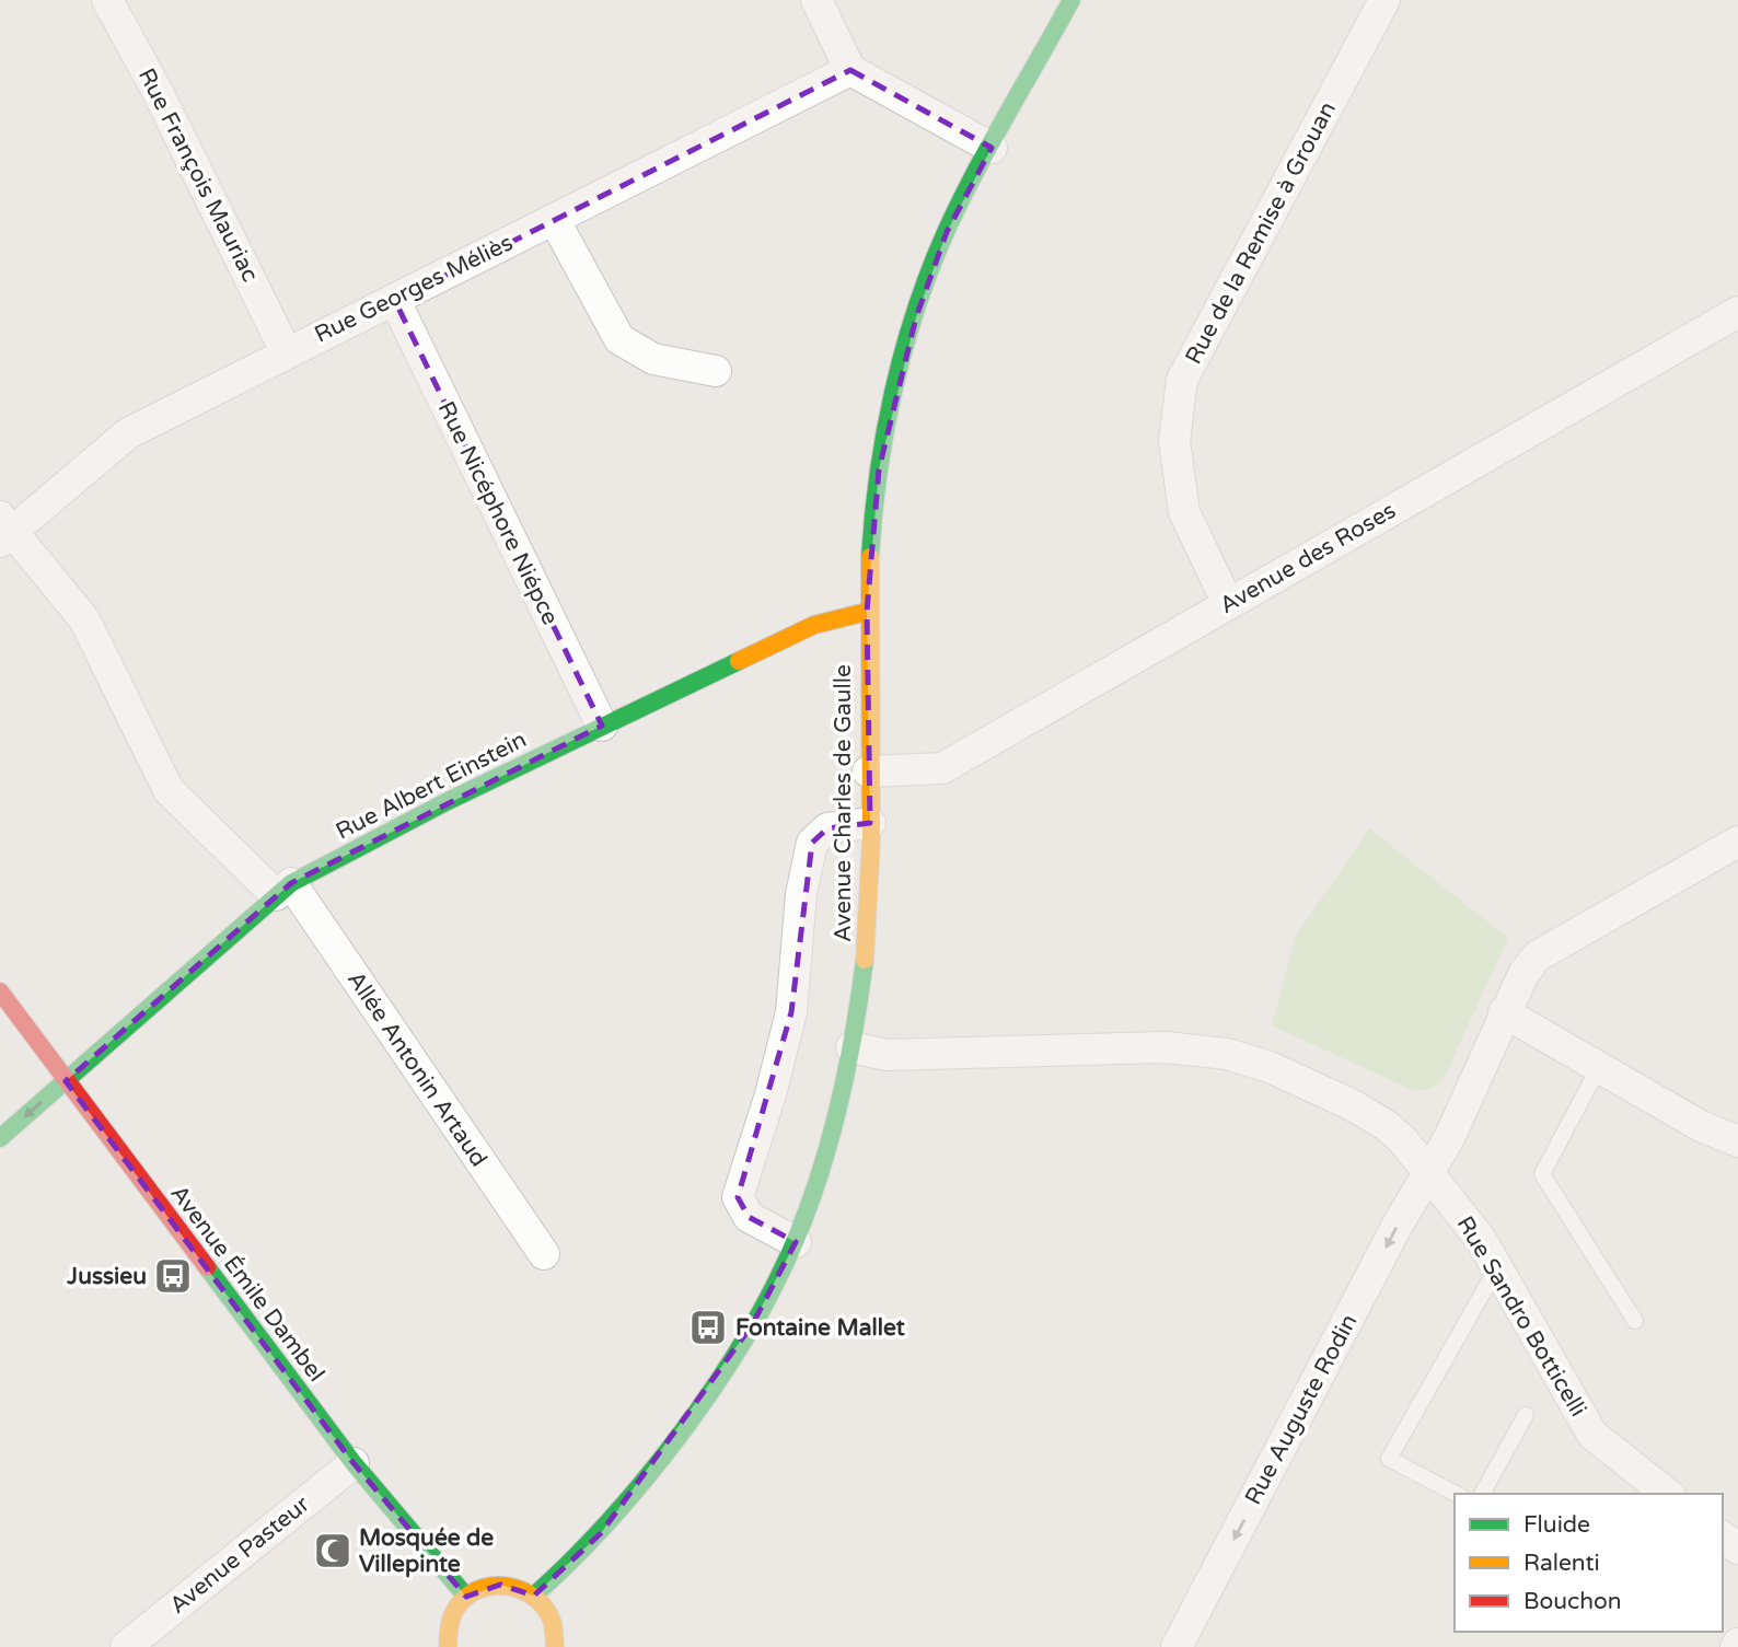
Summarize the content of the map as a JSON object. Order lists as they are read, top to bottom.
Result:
{
  "streets": {
    "street": [
      "Rue François Mauriac",
      "Rue de la Remise à Grouan",
      "Rue Georges Méliès",
      "Rue Nicéphore Niépce",
      "Avenue des Roses",
      "Rue Albert Einstein",
      "Avenue Charles de Gaulle",
      "Allée Antonin Artaud",
      "Avenue Émile Dambel",
      "Rue Sandro Botticelli",
      "Rue Auguste Rodin",
      "Avenue Pasteur"
    ]
  },
  "crossings": [
    ["Rue François Mauriac", "Rue Georges Méliès"],
    ["Rue de la Remise à Grouan", "Avenue des Roses"],
    ["Rue Georges Méliès", "Rue Nicéphore Niépce"],
    ["Rue Georges Méliès", "Allée Antonin Artaud"],
    ["Rue Nicéphore Niépce", "Rue Albert Einstein"],
    ["Avenue des Roses", "Avenue Charles de Gaulle"],
    ["Rue Albert Einstein", "Avenue Charles de Gaulle"],
    ["Rue Albert Einstein", "Allée Antonin Artaud"],
    ["Rue Albert Einstein", "Avenue Émile Dambel"],
    ["Avenue Charles de Gaulle", "Rue Sandro Botticelli"],
    ["Avenue Émile Dambel", "Avenue Pasteur"],
    ["Rue Sandro Botticelli", "Rue Auguste Rodin"]
  ],
  "one_way": ["Rue Auguste Rodin"],
  "places": {
    "bus stop": ["Jussieu", "Fontaine Mallet"],
    "mosque": ["Mosquée de Villepinte"]
  },
  "legend": ["Fluide", "Ralenti", "Bouchon"]
}
